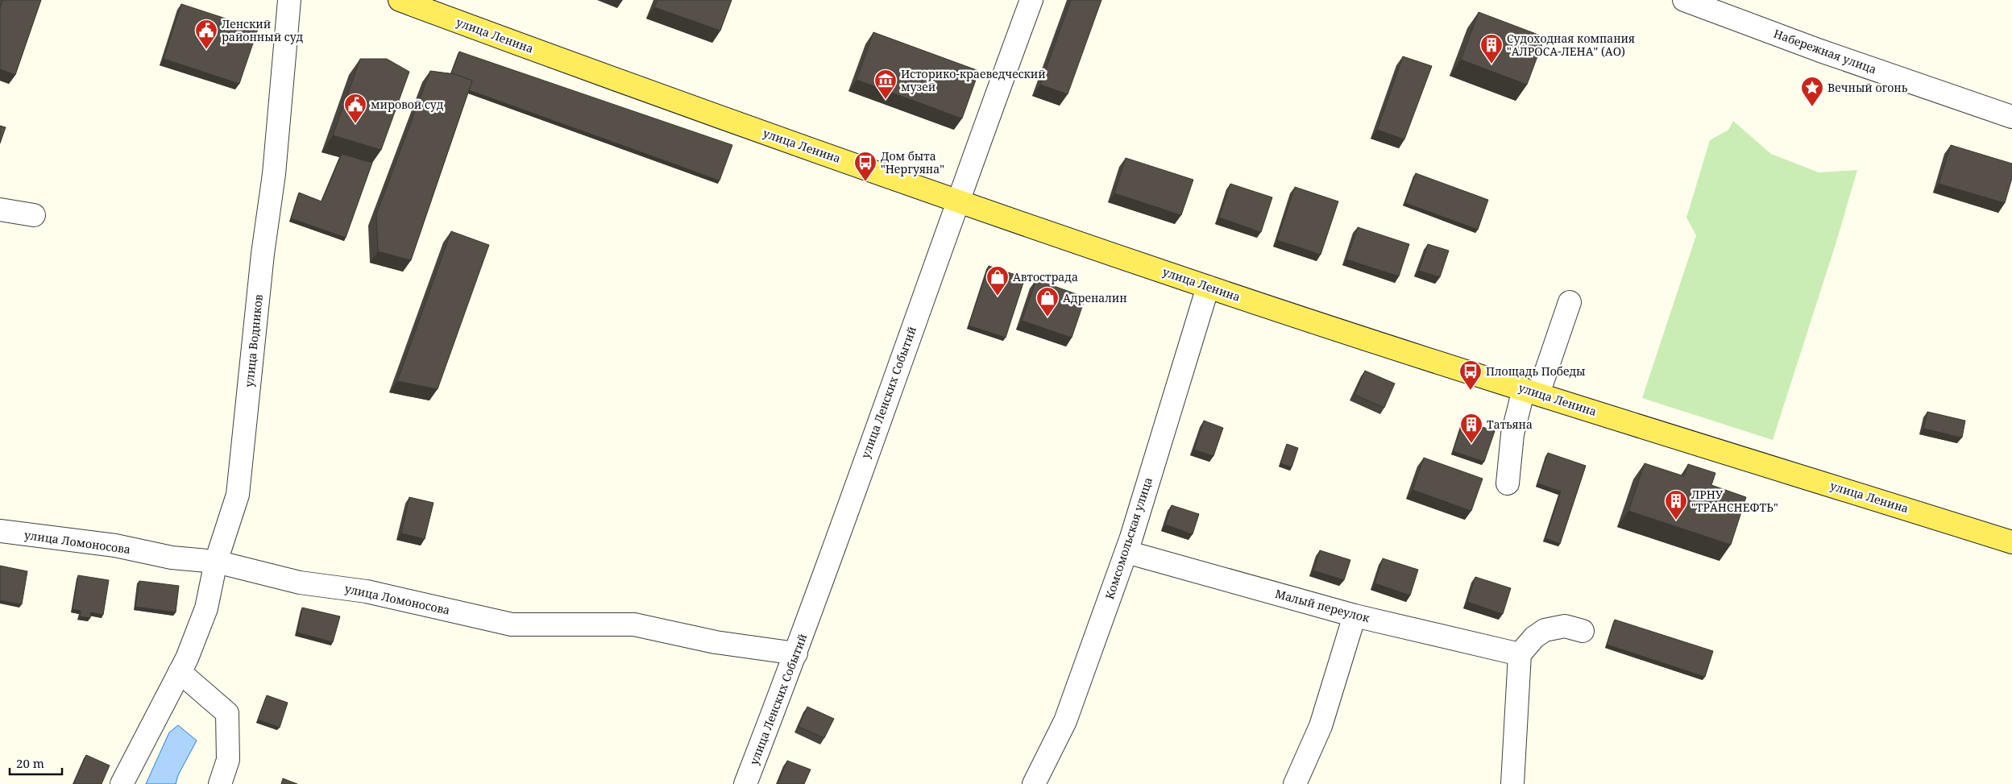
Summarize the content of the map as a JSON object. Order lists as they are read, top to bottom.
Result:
{
  "streets": {
    "main road": ["улица Ленина"],
    "street": [
      "Набережная улица",
      "улица Водников",
      "улица Ленских Событий",
      "Комсомольская улица",
      "улица Ломоносова",
      "Малый переулок"
    ]
  },
  "crossings": [
    ["улица Ленина", "улица Ленских Событий"],
    ["улица Ленина", "Комсомольская улица"],
    ["улица Водников", "улица Ломоносова"],
    ["улица Ленских Событий", "улица Ломоносова"],
    ["Комсомольская улица", "Малый переулок"]
  ],
  "places": {
    "public building": ["Ленский районный суд", "мировой суд"],
    "building": ["Судоходная компания \"АЛРОСА-ЛЕНА\" (АО)", "Татьяна", "ЛРНУ \"ТРАНСНЕФТЬ\""],
    "museum": ["Историко-краеведческий музей"],
    "place": ["Вечный огонь"],
    "bus stop": ["Дом быта \"Нергуяна\"", "Площадь Победы"],
    "shop": ["Автострада", "Адреналин"]
  },
  "scale_bar": "20 m"
}
